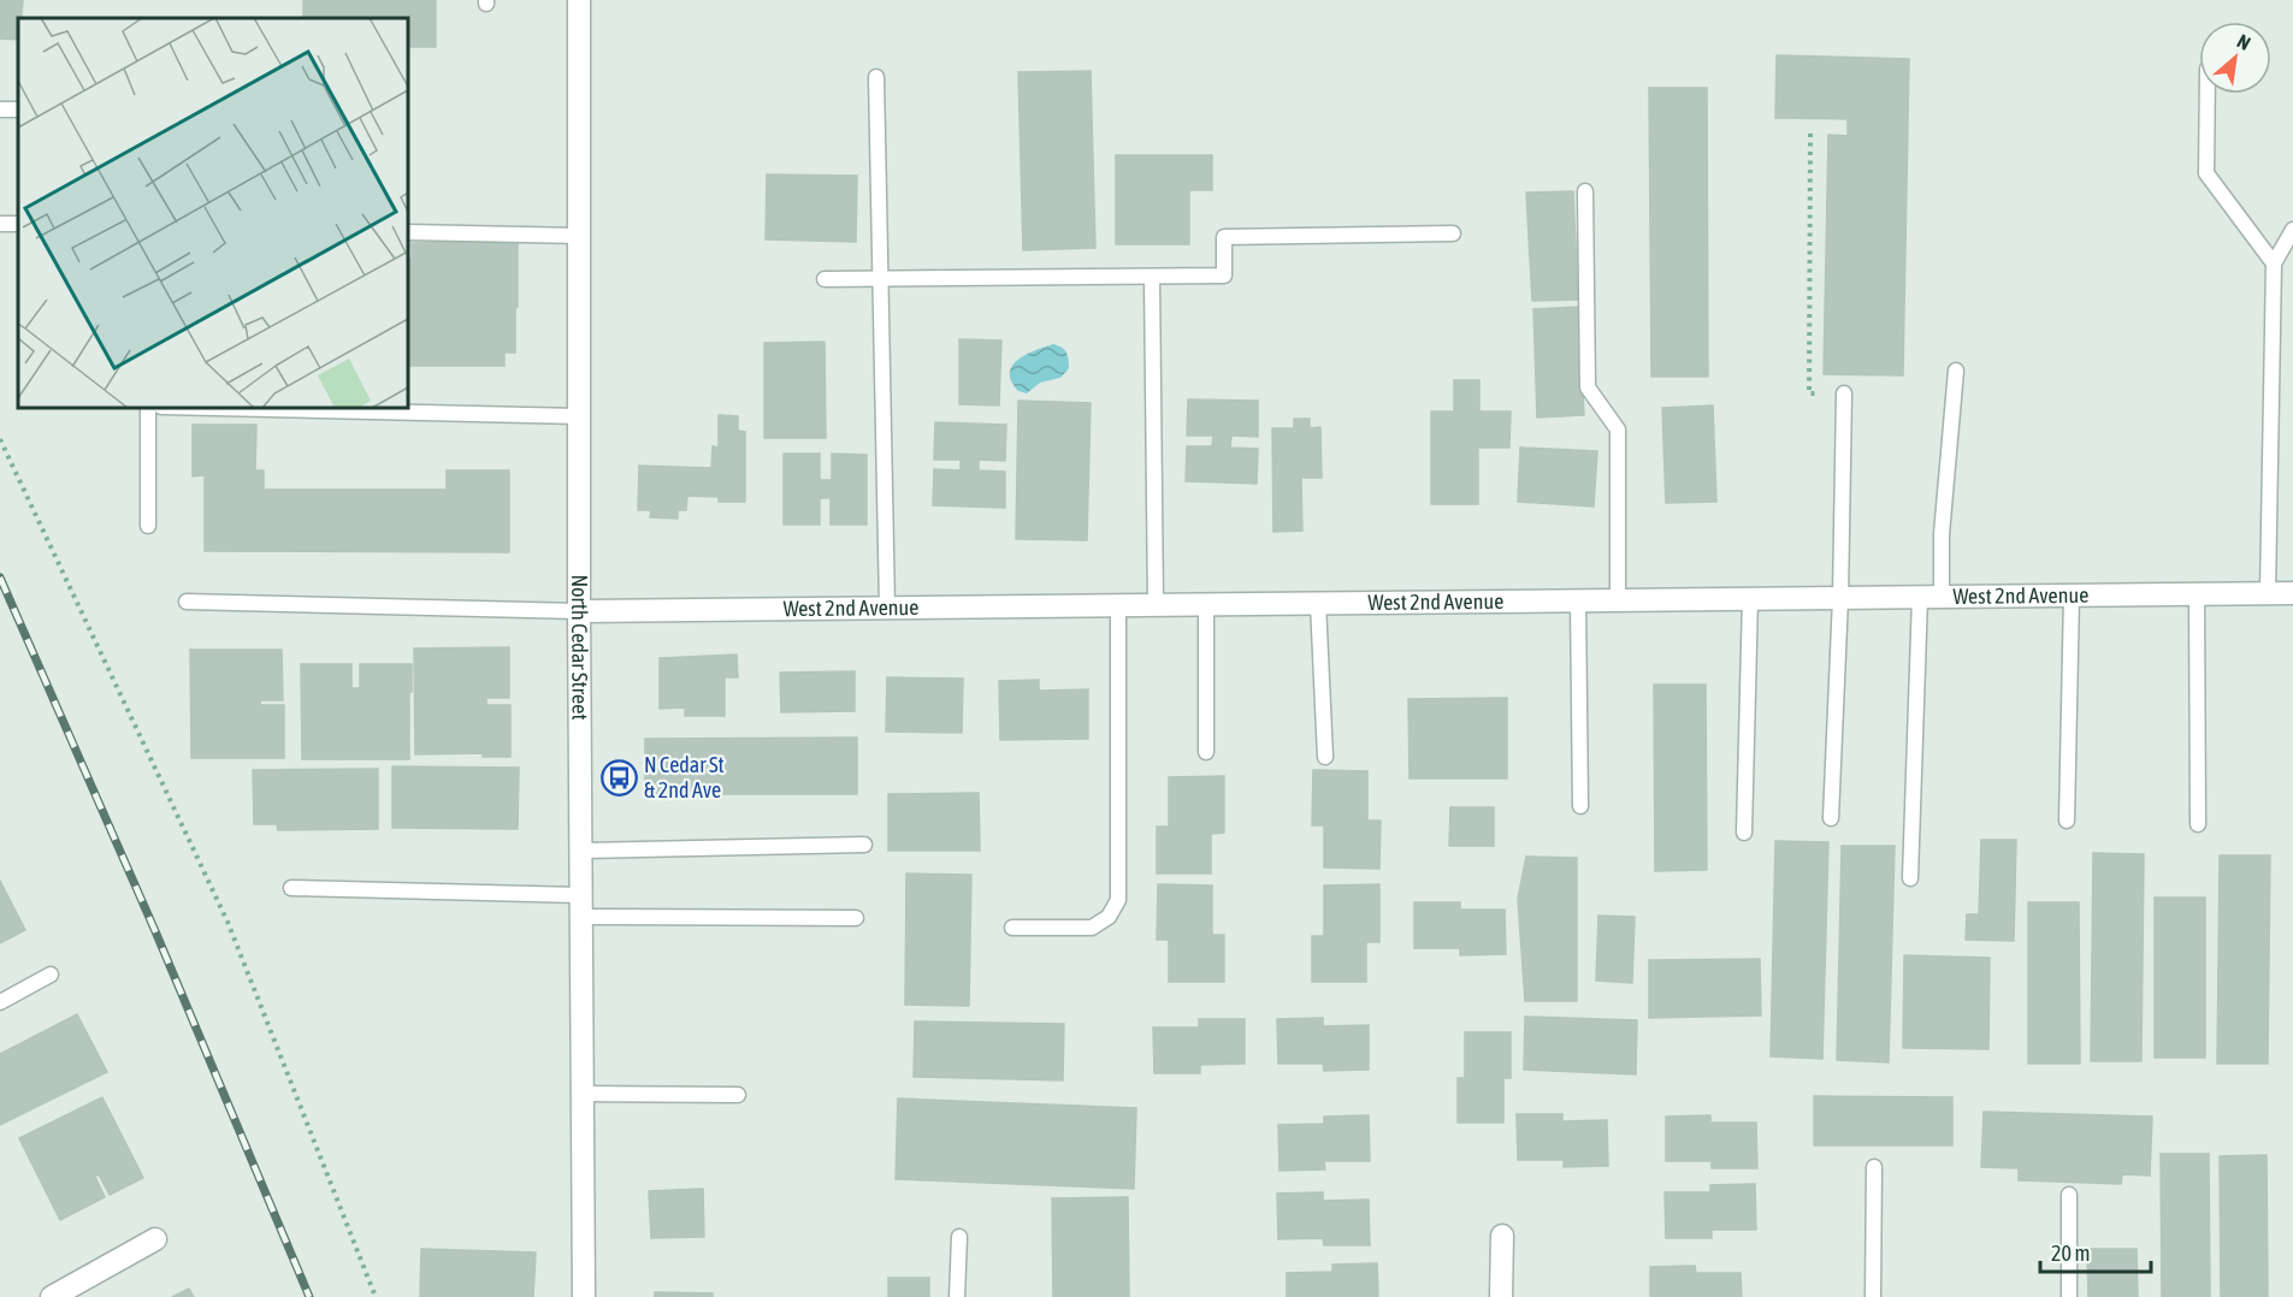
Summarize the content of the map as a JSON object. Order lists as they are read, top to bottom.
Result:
{
  "streets": {
    "street": ["West 2nd Avenue", "North Cedar Street"]
  },
  "crossings": [
    ["West 2nd Avenue", "North Cedar Street"]
  ],
  "places": {
    "bus stop": ["N Cedar St & 2nd Ave"]
  },
  "scale_bar": "20 m",
  "north": "top right"
}
